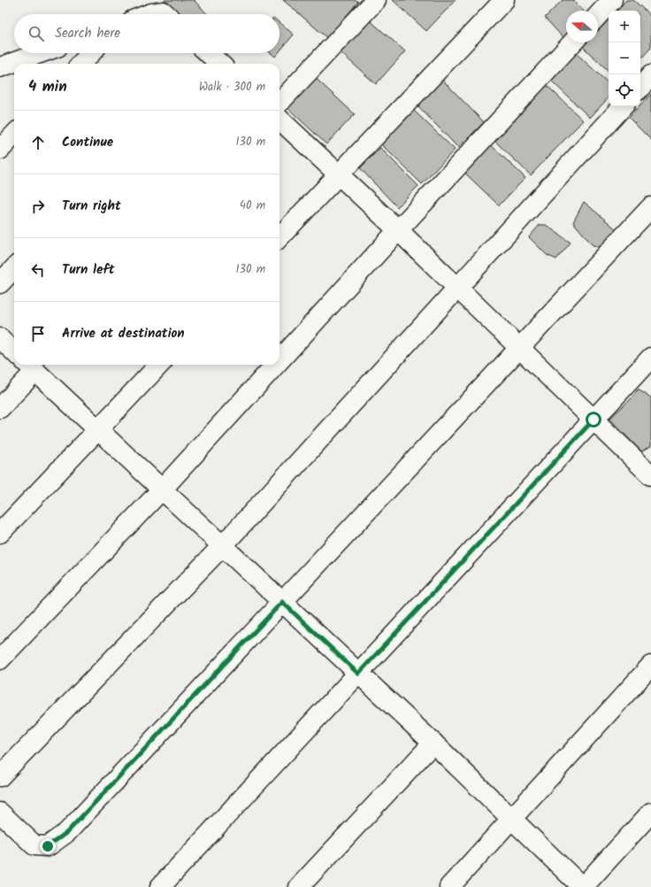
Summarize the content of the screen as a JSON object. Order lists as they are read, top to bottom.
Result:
{
  "north": "left",
  "page": {
    "map_buttons": ["+", "−"],
    "search": "Search here",
    "heading": ["4 min", "Walk · 300 m"],
    "list": [
      ["Continue", "130 m"],
      ["Turn right", "40 m"],
      ["Turn left", "130 m"],
      "Arrive at destination"
    ]
  }
}
